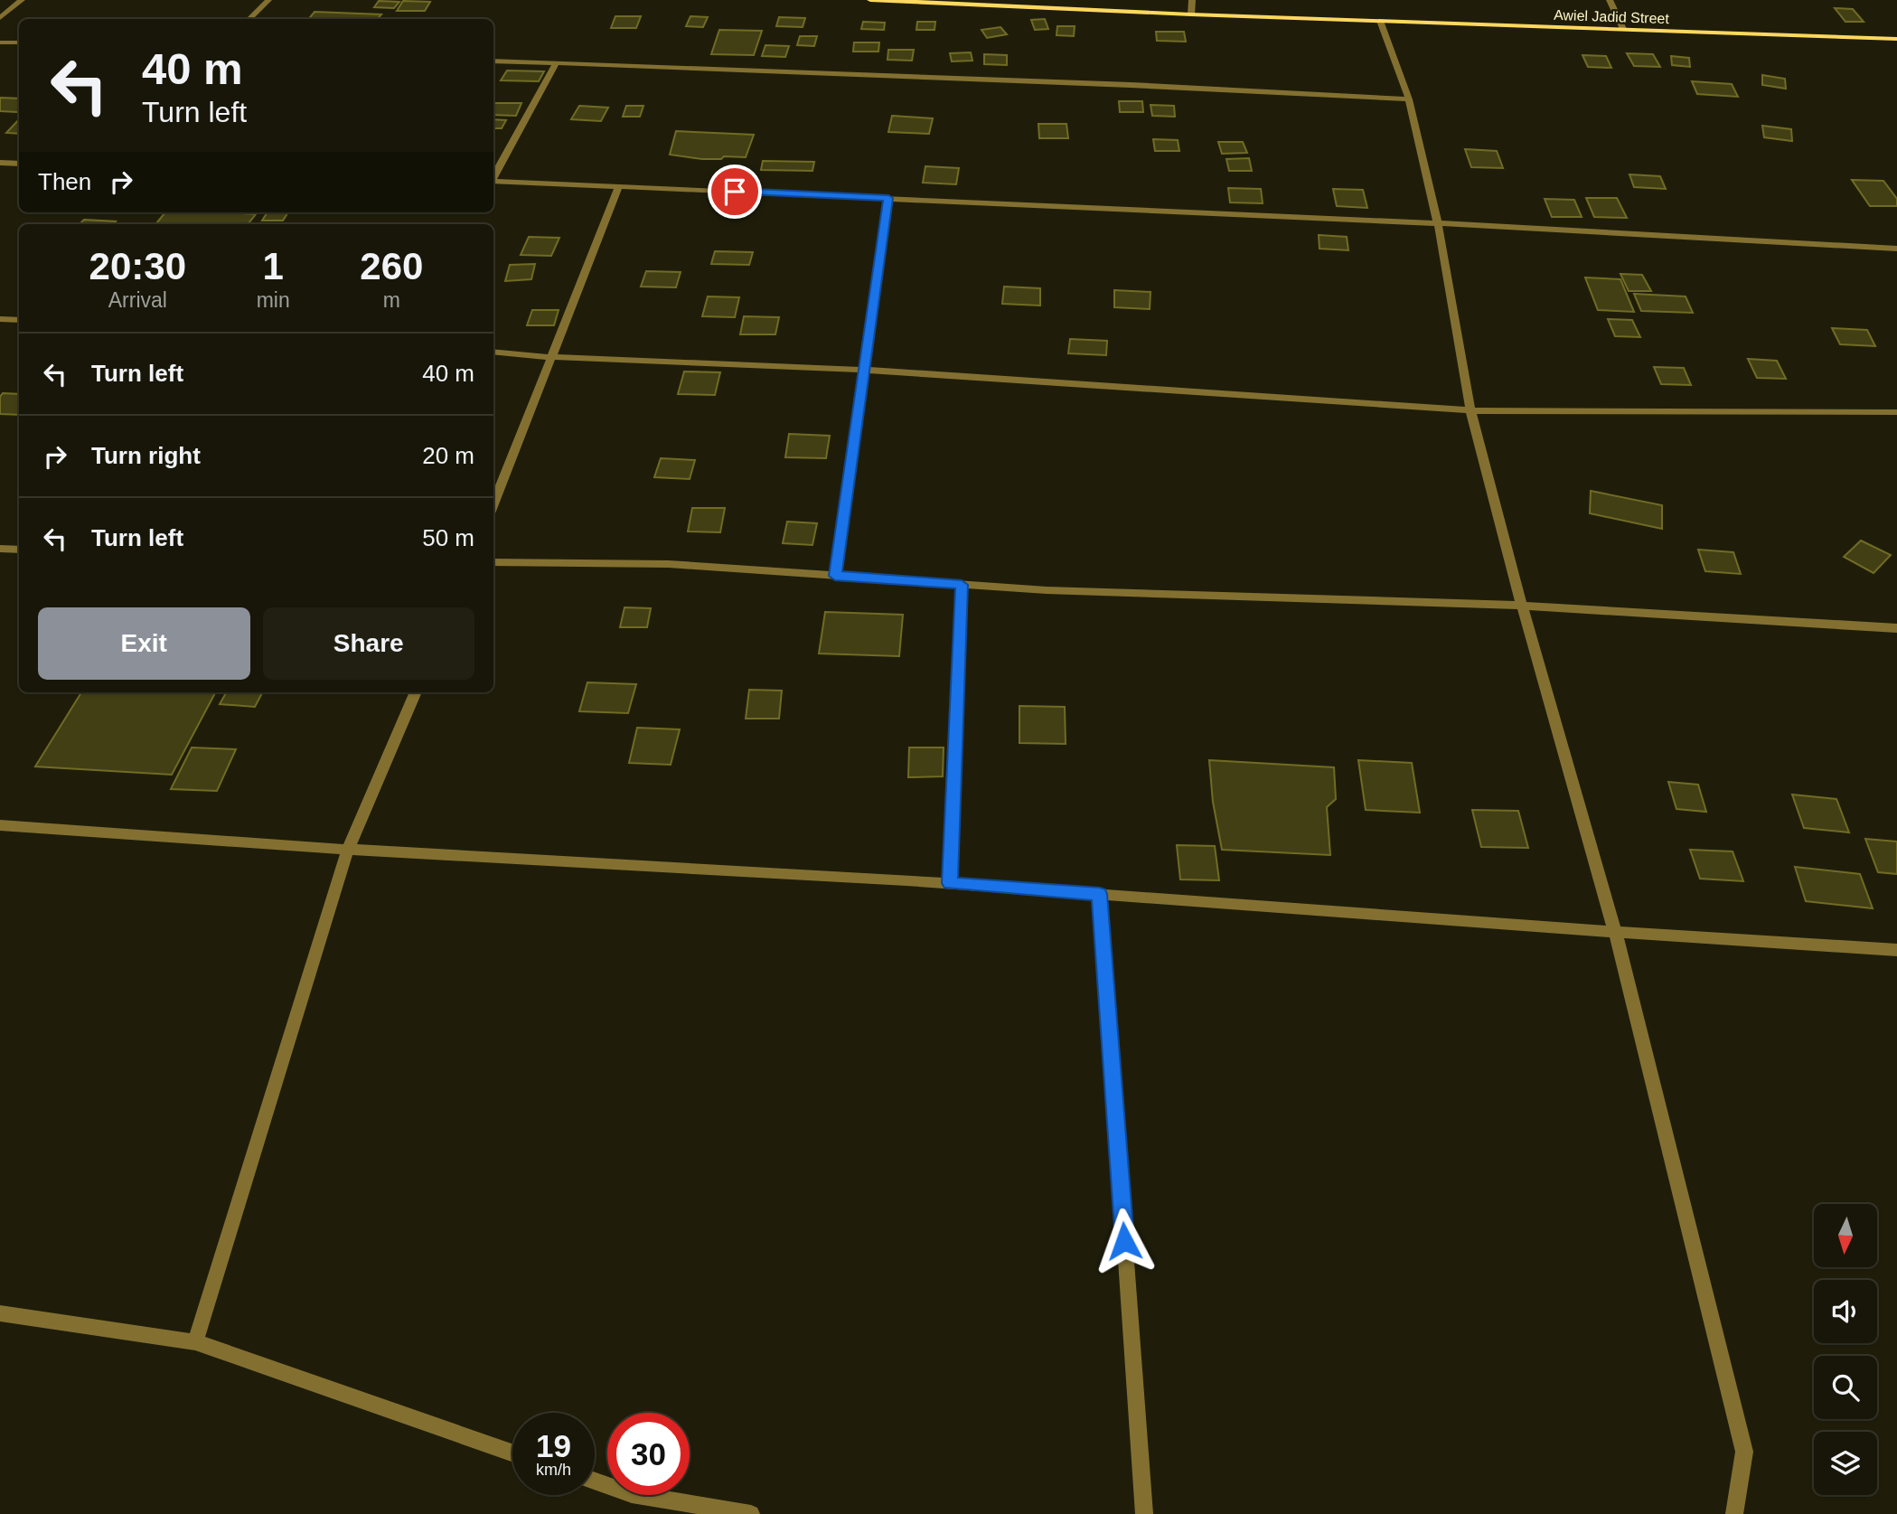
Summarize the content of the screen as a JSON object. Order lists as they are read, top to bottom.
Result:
{
  "streets": {
    "street": ["Awiel Jadid Street"]
  },
  "north": "bottom",
  "page": {
    "turn": ["40 m", "Turn left"],
    "then": "Then",
    "eta": [
      "20:30",
      "Arrival",
      "1",
      "min",
      "260",
      "m"
    ],
    "list": [
      {
        "name": "Turn left",
        "value": "40 m"
      },
      {
        "name": "Turn right",
        "value": "20 m"
      },
      {
        "name": "Turn left",
        "value": "50 m"
      }
    ],
    "buttons": ["Exit", "Share"],
    "speed": "19 km/h",
    "limit": "30"
  }
}
